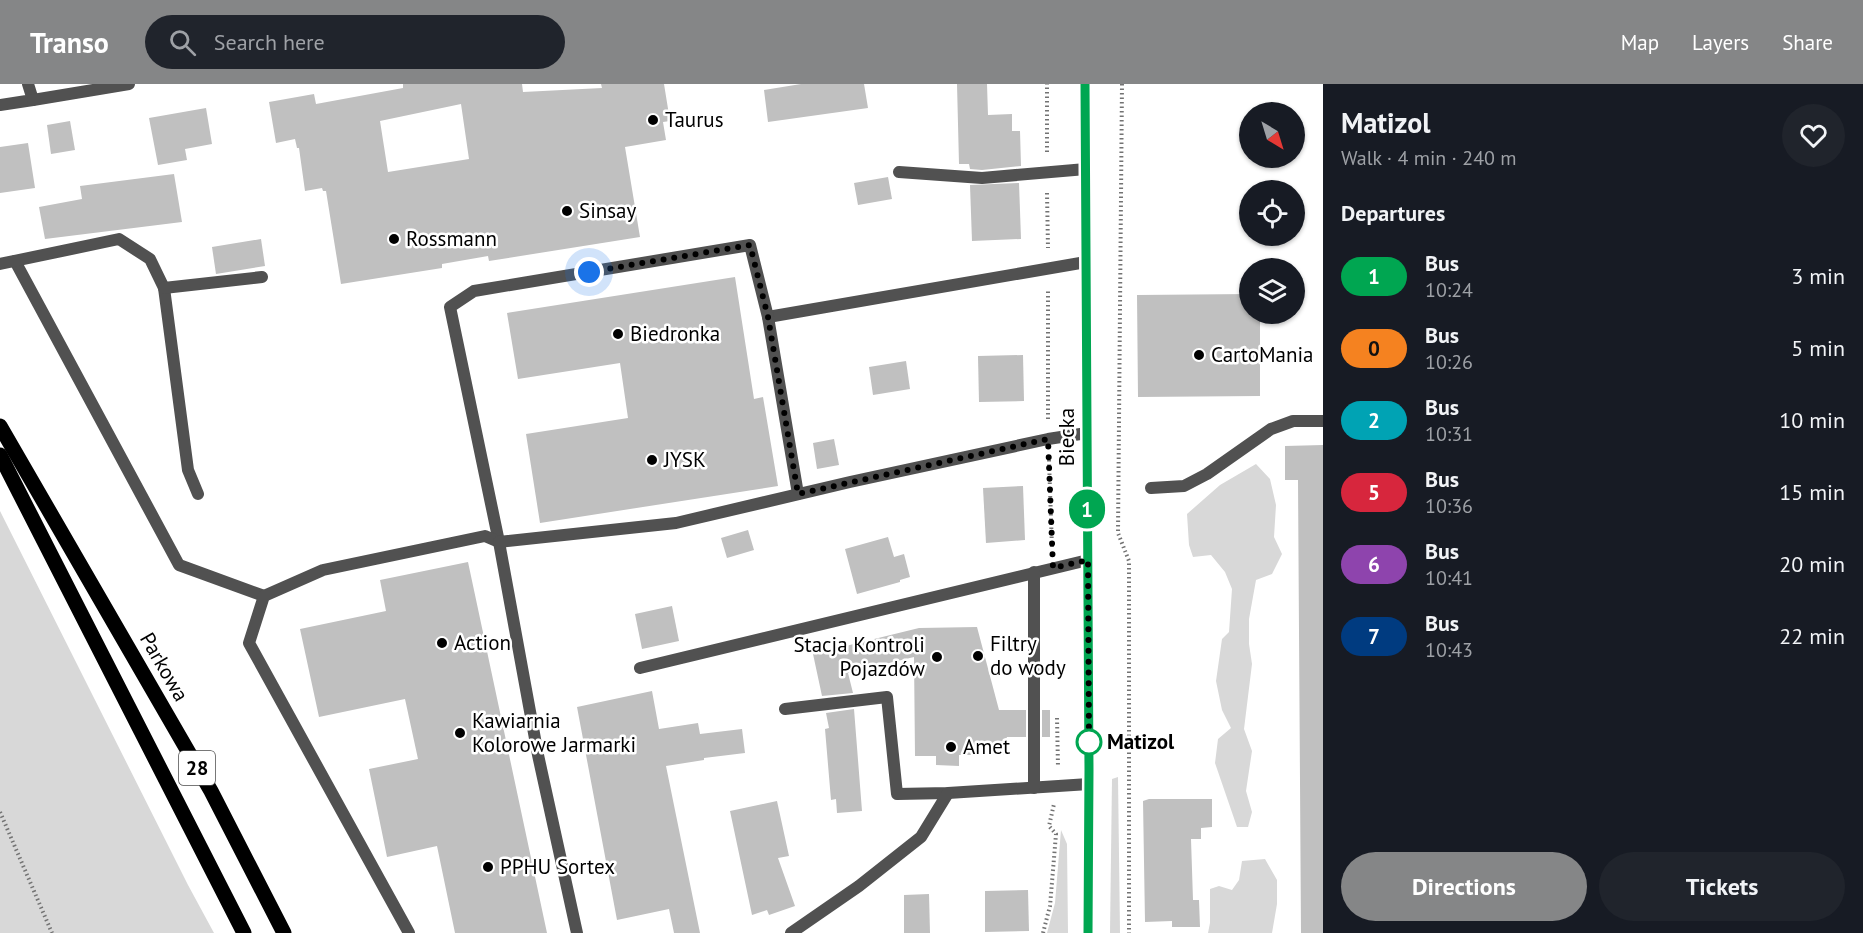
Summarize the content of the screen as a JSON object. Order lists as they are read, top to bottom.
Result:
{
  "streets": {
    "main road": ["Parkowa", "28"],
    "street": ["Biecka"]
  },
  "places": [
    "Taurus",
    "Sinsay",
    "Rossmann",
    "Biedronka",
    "CartoMania",
    "JYSK",
    "Action",
    "Filtry do wody",
    "Stacja Kontroli Pojazdów",
    "Kawiarnia Kolorowe Jarmarki",
    "Matizol",
    "Amet",
    "PPHU Sortex"
  ],
  "lines": ["bus line 1"],
  "north": "bottom right",
  "page": {
    "header": "Transo",
    "search": "Search here",
    "nav": ["Map", "Layers", "Share"],
    "on_map": "1",
    "heading": [
      ["Matizol", "Walk · 4 min · 240 m"],
      "Departures"
    ],
    "list": [
      {
        "mark": "1",
        "name": "Bus",
        "note": "10:24",
        "value": "3 min"
      },
      {
        "mark": "0",
        "name": "Bus",
        "note": "10:26",
        "value": "5 min"
      },
      {
        "mark": "2",
        "name": "Bus",
        "note": "10:31",
        "value": "10 min"
      },
      {
        "mark": "5",
        "name": "Bus",
        "note": "10:36",
        "value": "15 min"
      },
      {
        "mark": "6",
        "name": "Bus",
        "note": "10:41",
        "value": "20 min"
      },
      {
        "mark": "7",
        "name": "Bus",
        "note": "10:43",
        "value": "22 min"
      }
    ],
    "buttons": ["Directions", "Tickets"]
  }
}
